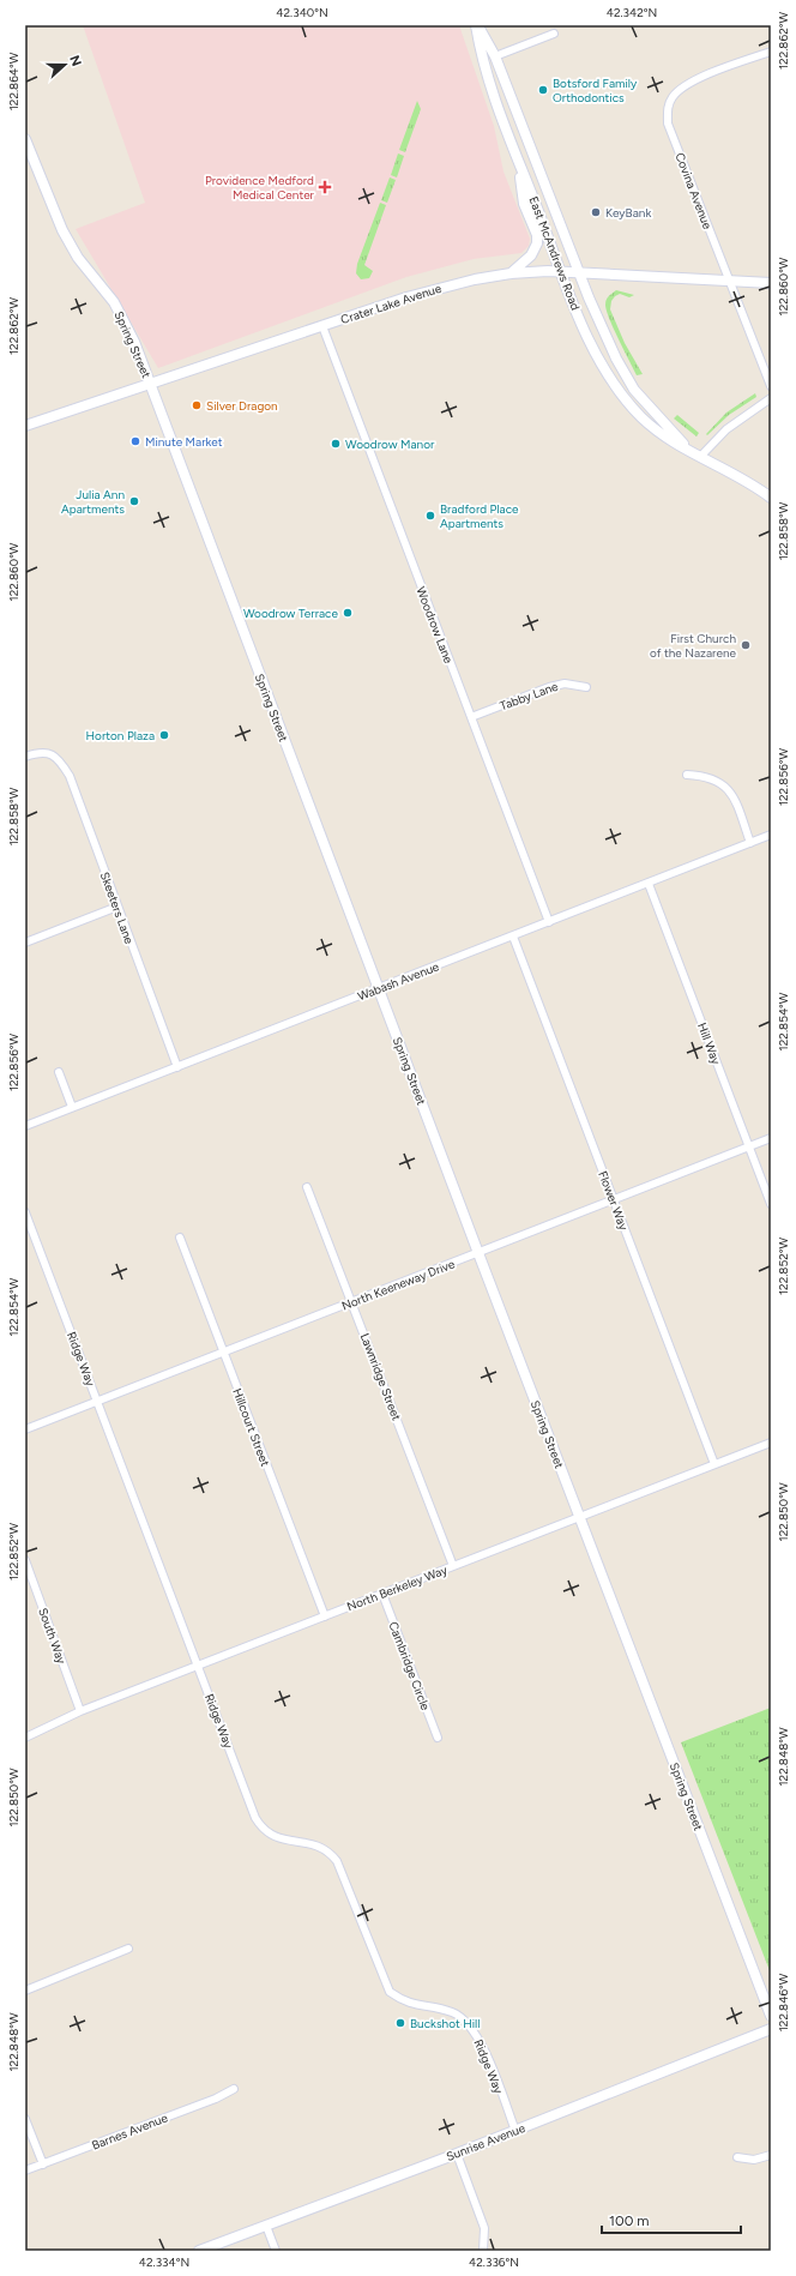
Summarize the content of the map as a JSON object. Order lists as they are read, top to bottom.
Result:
{
  "streets": {
    "street": [
      "Covina Avenue",
      "East McAndrews Road",
      "Crater Lake Avenue",
      "Spring Street",
      "Woodrow Lane",
      "Tabby Lane",
      "Skeeters Lane",
      "Wabash Avenue",
      "Hill Way",
      "Flower Way",
      "North Keeneway Drive",
      "Ridge Way",
      "Lawnridge Street",
      "Hillcourt Street",
      "North Berkeley Way",
      "South Way",
      "Cambridge Circle",
      "Barnes Avenue",
      "Sunrise Avenue"
    ]
  },
  "crossings": [
    ["Covina Avenue", "Crater Lake Avenue"],
    ["East McAndrews Road", "Crater Lake Avenue"],
    ["Crater Lake Avenue", "Spring Street"],
    ["Crater Lake Avenue", "Woodrow Lane"],
    ["Spring Street", "Wabash Avenue"],
    ["Spring Street", "North Keeneway Drive"],
    ["Spring Street", "North Berkeley Way"],
    ["Woodrow Lane", "Tabby Lane"],
    ["Woodrow Lane", "Wabash Avenue"],
    ["Skeeters Lane", "Wabash Avenue"],
    ["Wabash Avenue", "Hill Way"],
    ["Wabash Avenue", "Flower Way"],
    ["Hill Way", "North Keeneway Drive"],
    ["Flower Way", "North Keeneway Drive"],
    ["Flower Way", "North Berkeley Way"],
    ["North Keeneway Drive", "Ridge Way"],
    ["North Keeneway Drive", "Lawnridge Street"],
    ["North Keeneway Drive", "Hillcourt Street"],
    ["Ridge Way", "North Berkeley Way"],
    ["Ridge Way", "Sunrise Avenue"],
    ["Lawnridge Street", "North Berkeley Way"],
    ["Hillcourt Street", "North Berkeley Way"],
    ["North Berkeley Way", "South Way"],
    ["North Berkeley Way", "Cambridge Circle"]
  ],
  "places": {
    "other": [
      "Botsford Family Orthodontics",
      "KeyBank",
      "Silver Dragon",
      "Minute Market",
      "Woodrow Manor",
      "Julia Ann Apartments",
      "Bradford Place Apartments",
      "Woodrow Terrace",
      "First Church of the Nazarene",
      "Horton Plaza",
      "Buckshot Hill"
    ],
    "health": ["Providence Medford Medical Center"]
  },
  "scale_bar": "100 m",
  "north": "right",
  "coordinates": [
    "42.340°N",
    "42.342°N",
    "122.862°W",
    "122.864°W",
    "122.860°W",
    "122.858°W",
    "122.856°W",
    "122.854°W",
    "122.852°W",
    "122.850°W",
    "122.848°W",
    "122.846°W",
    "42.334°N",
    "42.336°N"
  ]
}
